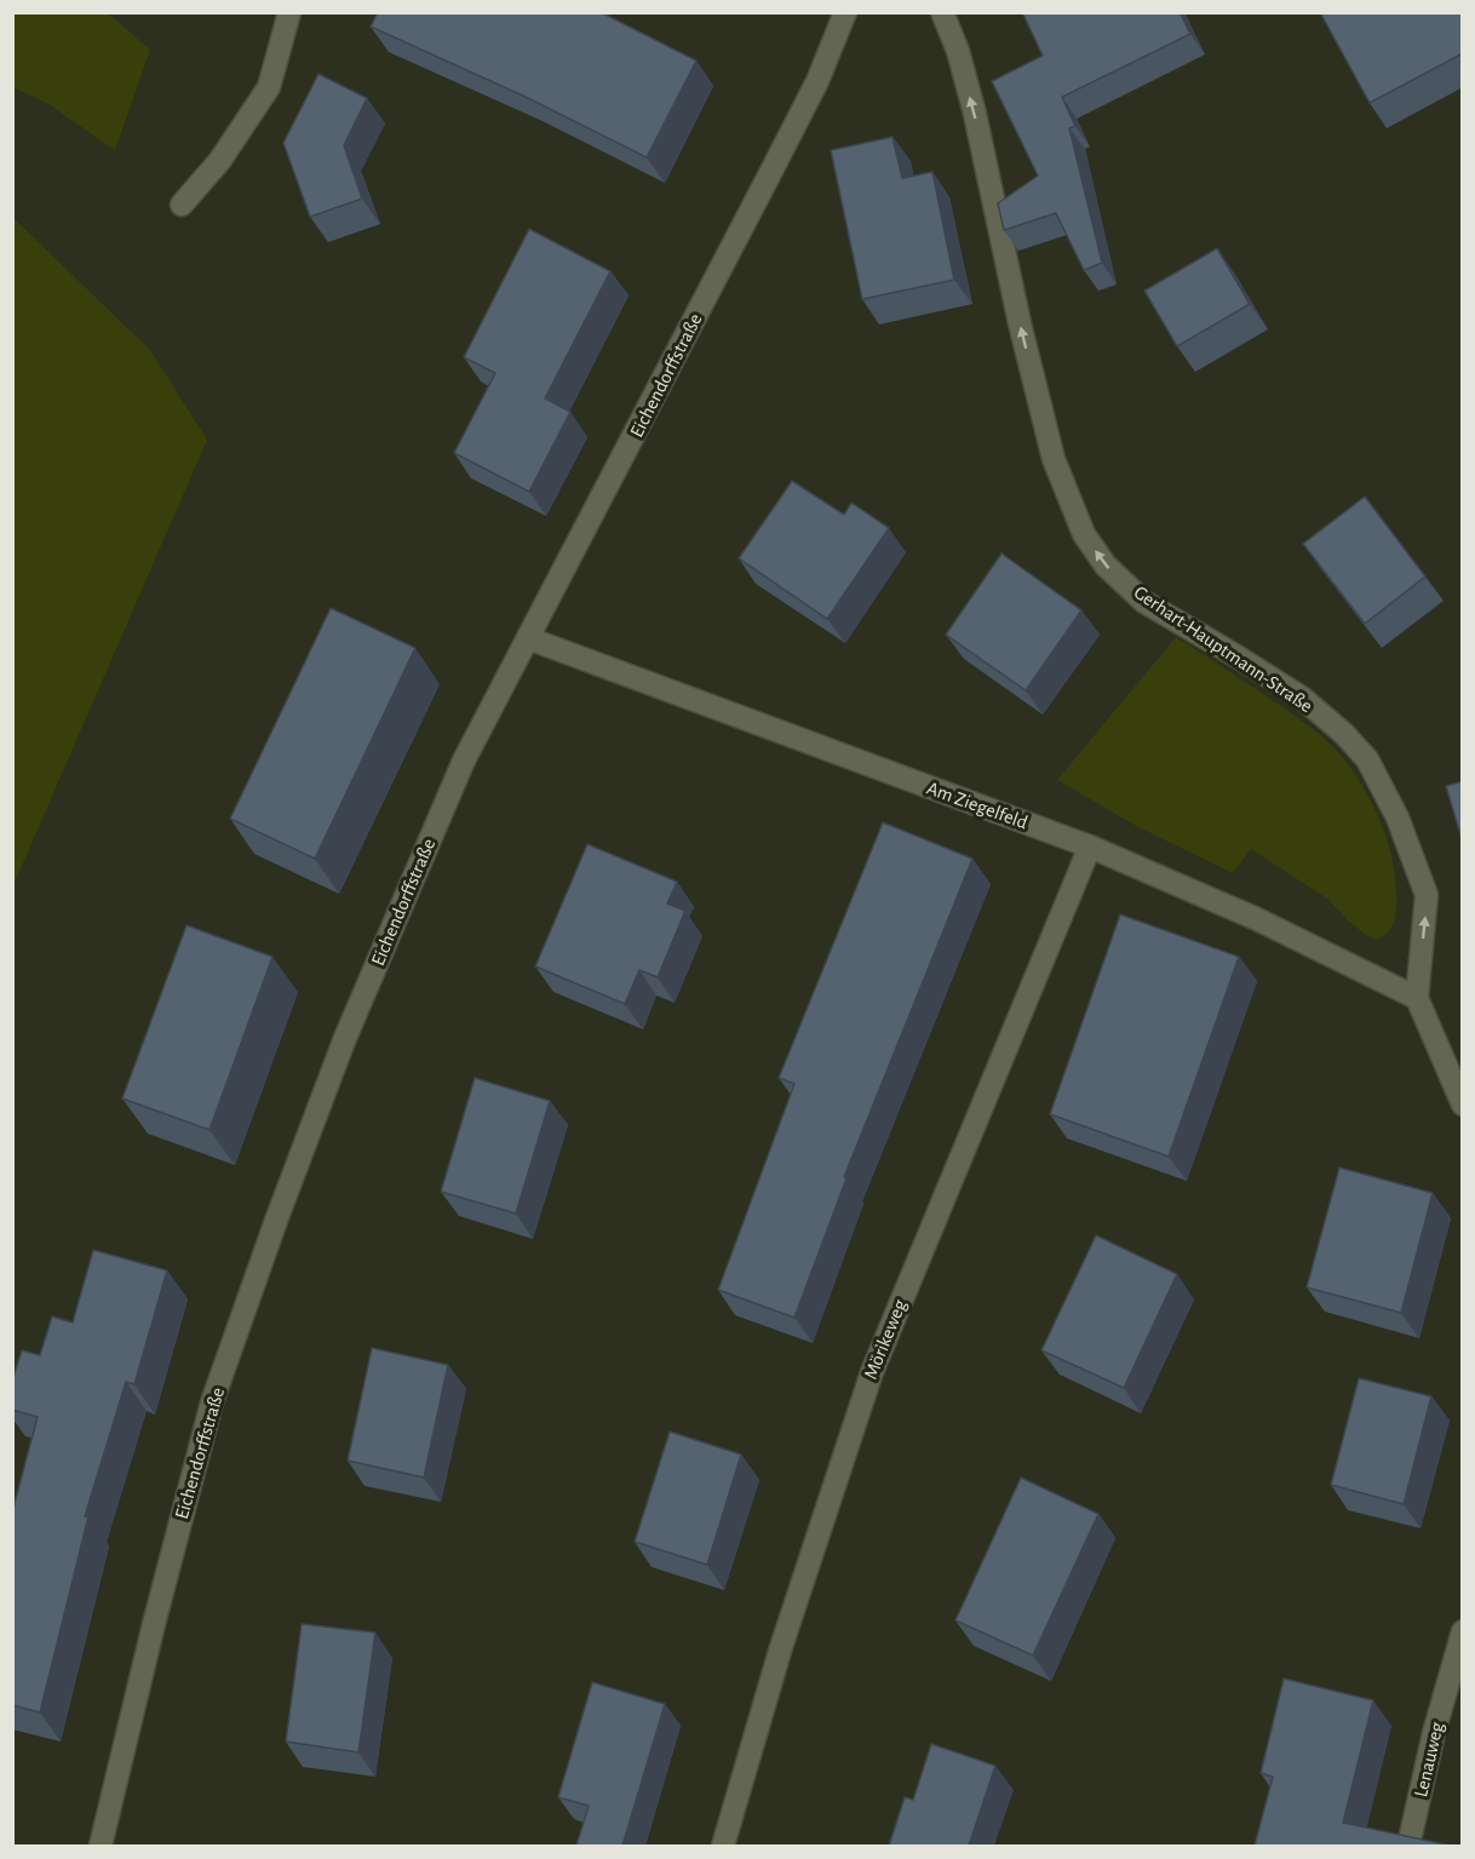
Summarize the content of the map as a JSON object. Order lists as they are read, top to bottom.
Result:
{
  "streets": {
    "street": [
      "Eichendorffstraße",
      "Gerhart-Hauptmann-Straße",
      "Am Ziegelfeld",
      "Mörikeweg",
      "Lenauweg"
    ]
  },
  "crossings": [
    ["Eichendorffstraße", "Am Ziegelfeld"],
    ["Gerhart-Hauptmann-Straße", "Am Ziegelfeld"],
    ["Am Ziegelfeld", "Mörikeweg"]
  ],
  "one_way": ["Gerhart-Hauptmann-Straße"]
}
